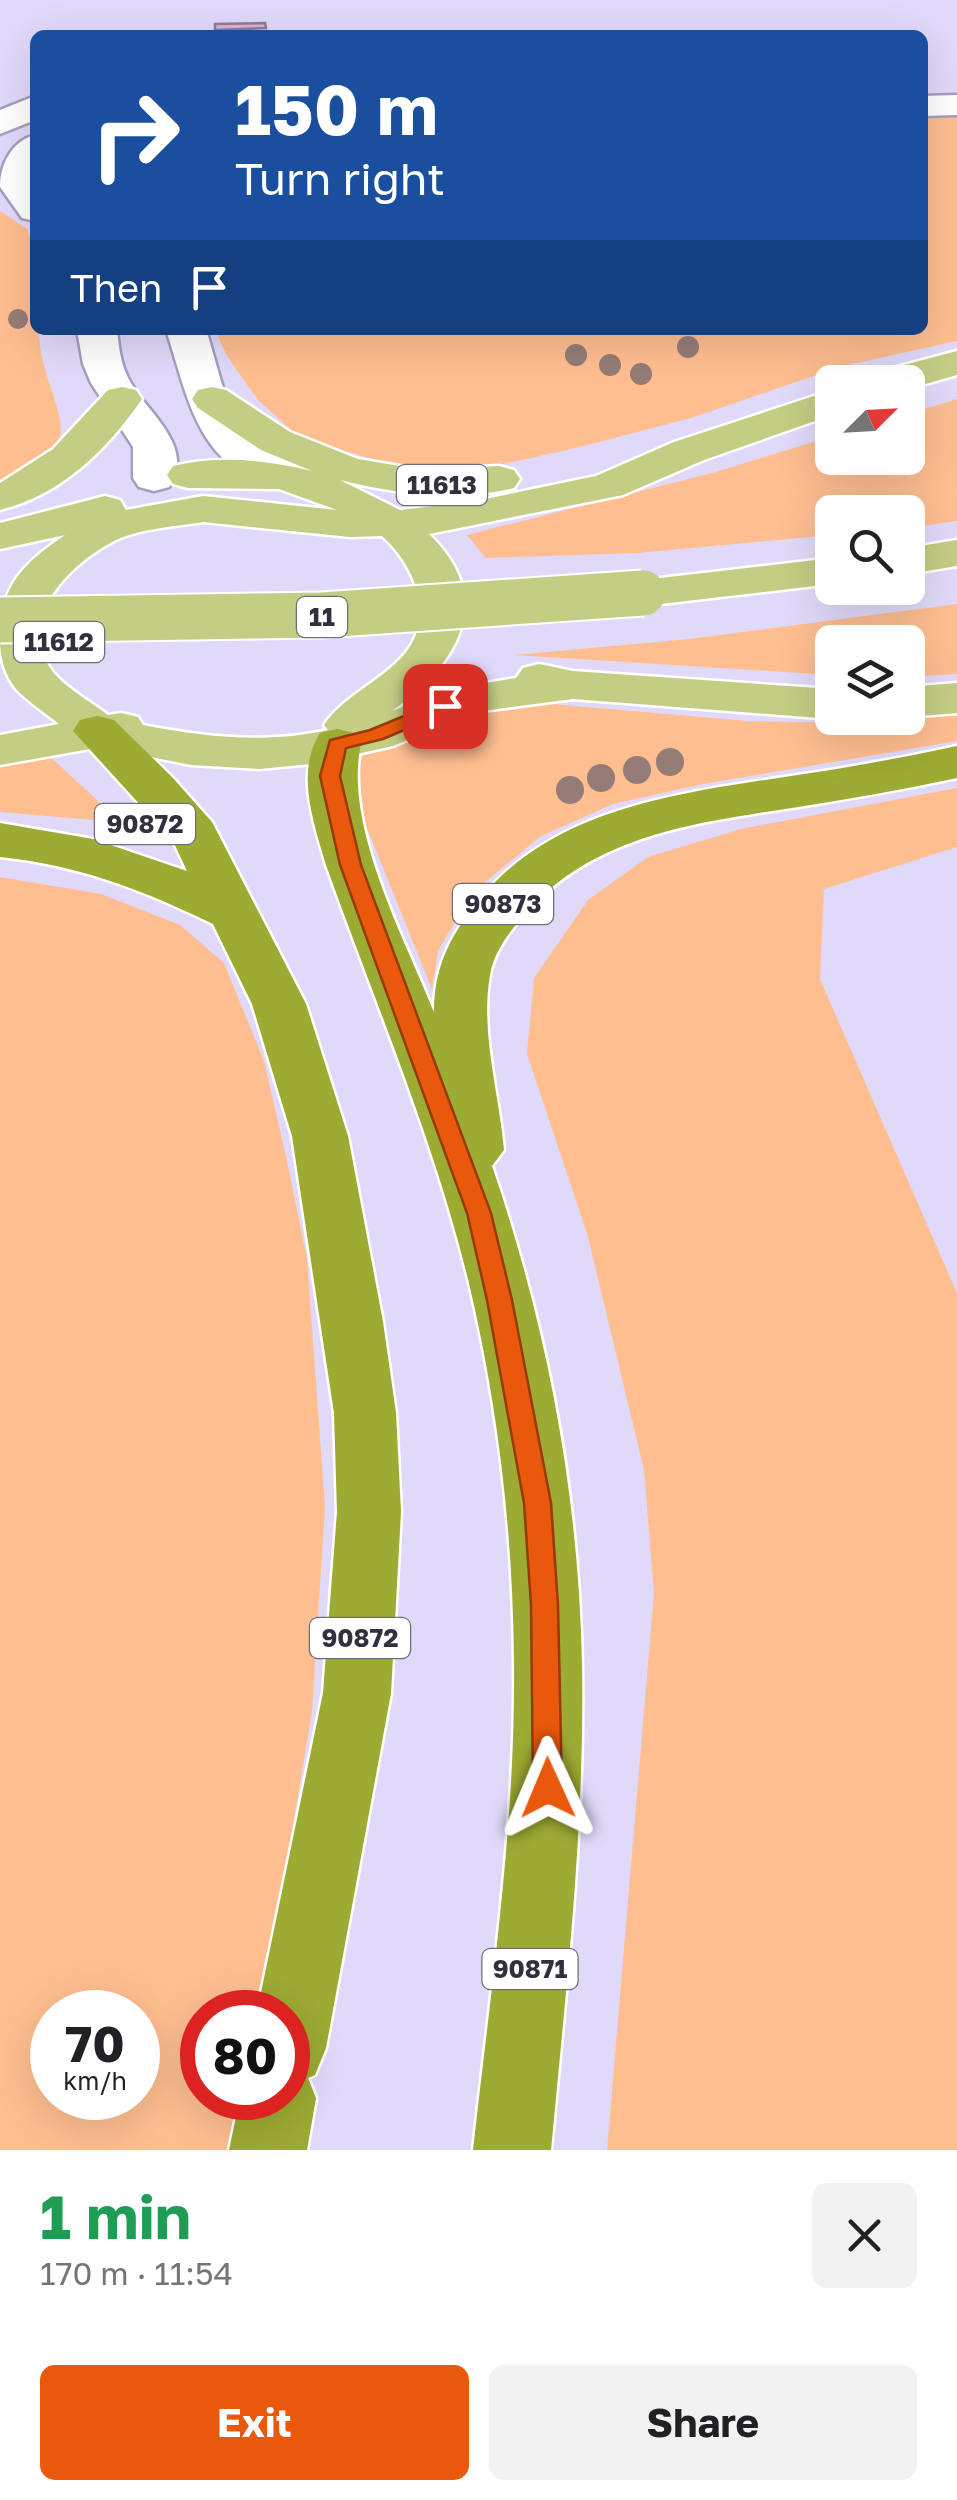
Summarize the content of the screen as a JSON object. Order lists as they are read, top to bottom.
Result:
{
  "streets": {
    "highway": ["90872", "90873", "90871"],
    "main road": ["11613", "11", "11612"]
  },
  "crossings": [
    ["11613", "11612"],
    ["11612", "90872"],
    ["11612", "90871"],
    ["90873", "90871"]
  ],
  "north": "top right",
  "page": {
    "turn": ["150 m", "Turn right"],
    "then": "Then",
    "speed": "70 km/h",
    "limit": "80",
    "heading": ["1 min", "170 m · 11:54"],
    "buttons": ["Exit", "Share"]
  }
}
